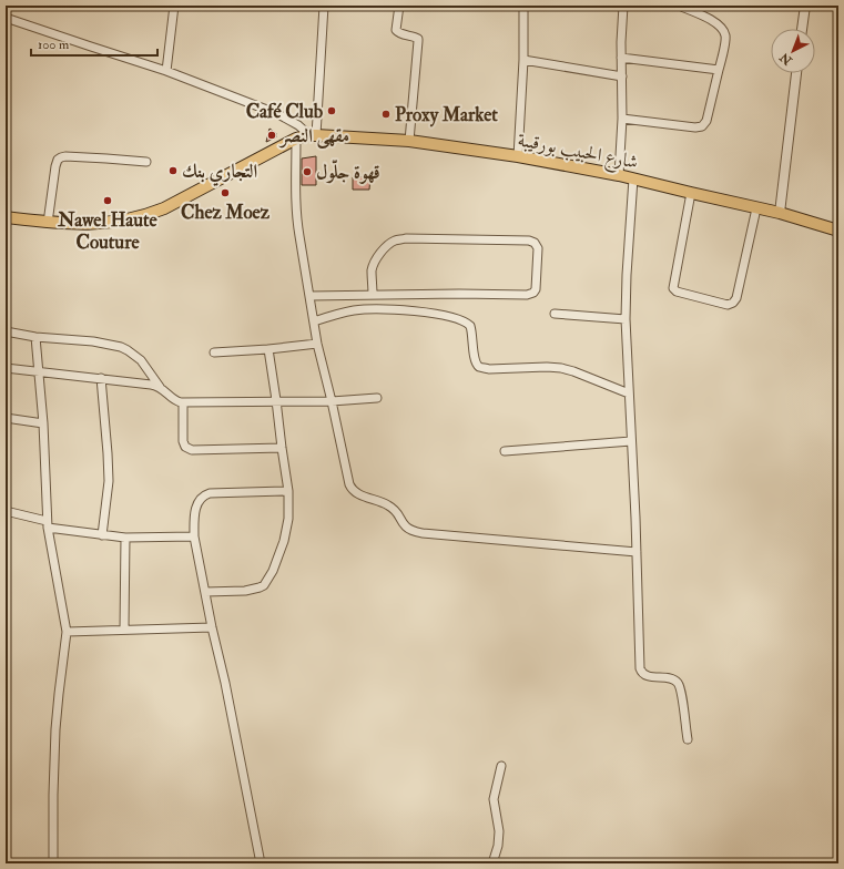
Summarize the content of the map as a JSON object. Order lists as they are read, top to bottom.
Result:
{
  "streets": {
    "main road": ["شارع الحبيب بورقيبة"]
  },
  "places": [
    "Café Club",
    "Proxy Market",
    "مقهى النصر",
    "التجاري بنك",
    "قهوة جلّول",
    "Chez Moez",
    "Nawel Haute Couture"
  ],
  "scale_bar": "100 m",
  "north": "bottom left"
}
